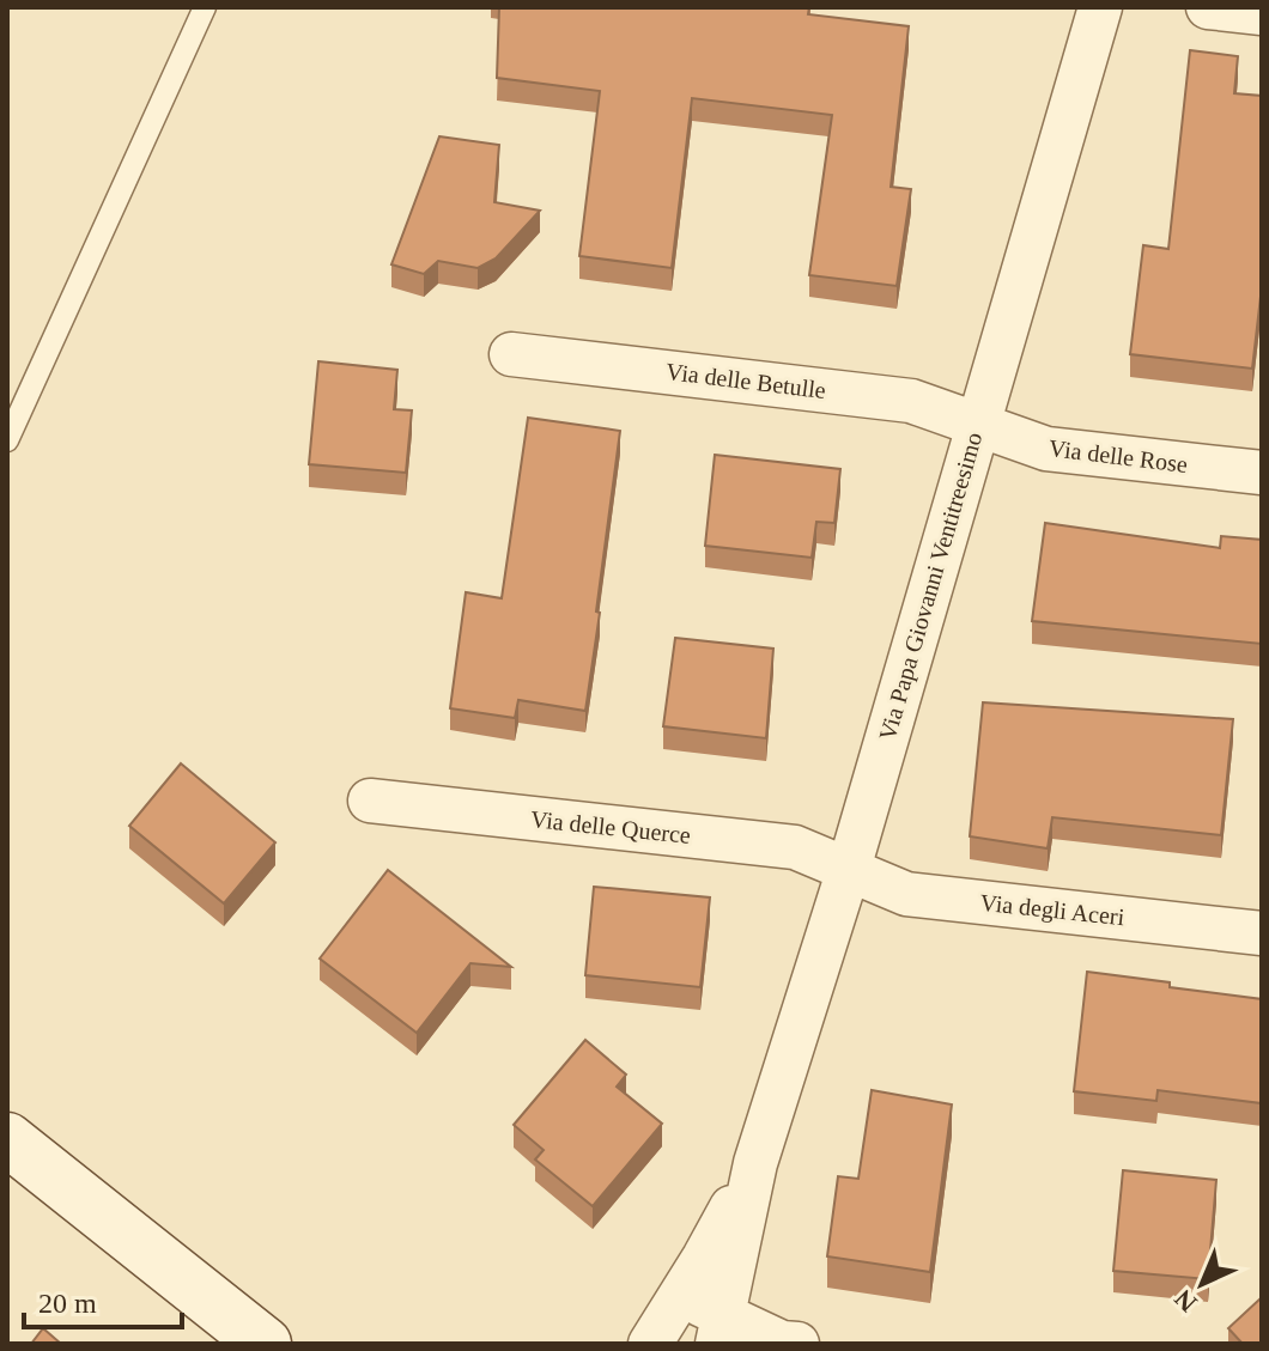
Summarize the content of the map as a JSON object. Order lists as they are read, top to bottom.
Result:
{
  "streets": {
    "street": [
      "Via delle Betulle",
      "Via delle Rose",
      "Via Papa Giovanni Ventitreesimo",
      "Via delle Querce",
      "Via degli Aceri"
    ]
  },
  "crossings": [
    ["Via delle Betulle", "Via delle Rose"],
    ["Via delle Betulle", "Via Papa Giovanni Ventitreesimo"],
    ["Via delle Rose", "Via Papa Giovanni Ventitreesimo"],
    ["Via Papa Giovanni Ventitreesimo", "Via delle Querce"],
    ["Via Papa Giovanni Ventitreesimo", "Via degli Aceri"],
    ["Via delle Querce", "Via degli Aceri"]
  ],
  "scale_bar": "20 m",
  "north": "bottom left"
}
